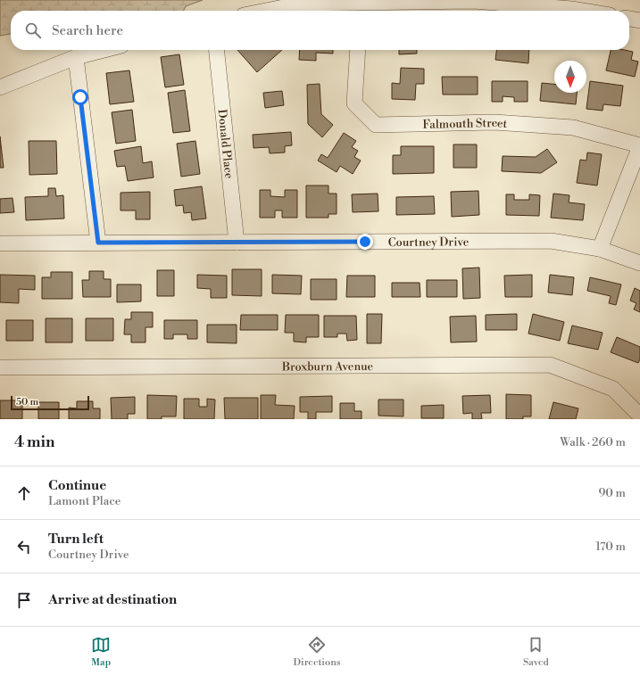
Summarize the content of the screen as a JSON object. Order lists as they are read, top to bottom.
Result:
{
  "streets": {
    "street": [
      "Falmouth Street",
      "Donald Place",
      "Courtney Drive",
      "Broxburn Avenue"
    ]
  },
  "crossings": [
    ["Donald Place", "Courtney Drive"]
  ],
  "scale_bar": "50 m",
  "north": "bottom",
  "page": {
    "search": "Search here",
    "scale": "50 m",
    "heading": ["4 min", "Walk · 260 m"],
    "list": [
      ["Continue", "Lamont Place", "90 m"],
      ["Turn left", "Courtney Drive", "170 m"],
      "Arrive at destination"
    ],
    "nav": ["Map", "Directions", "Saved"]
  }
}
